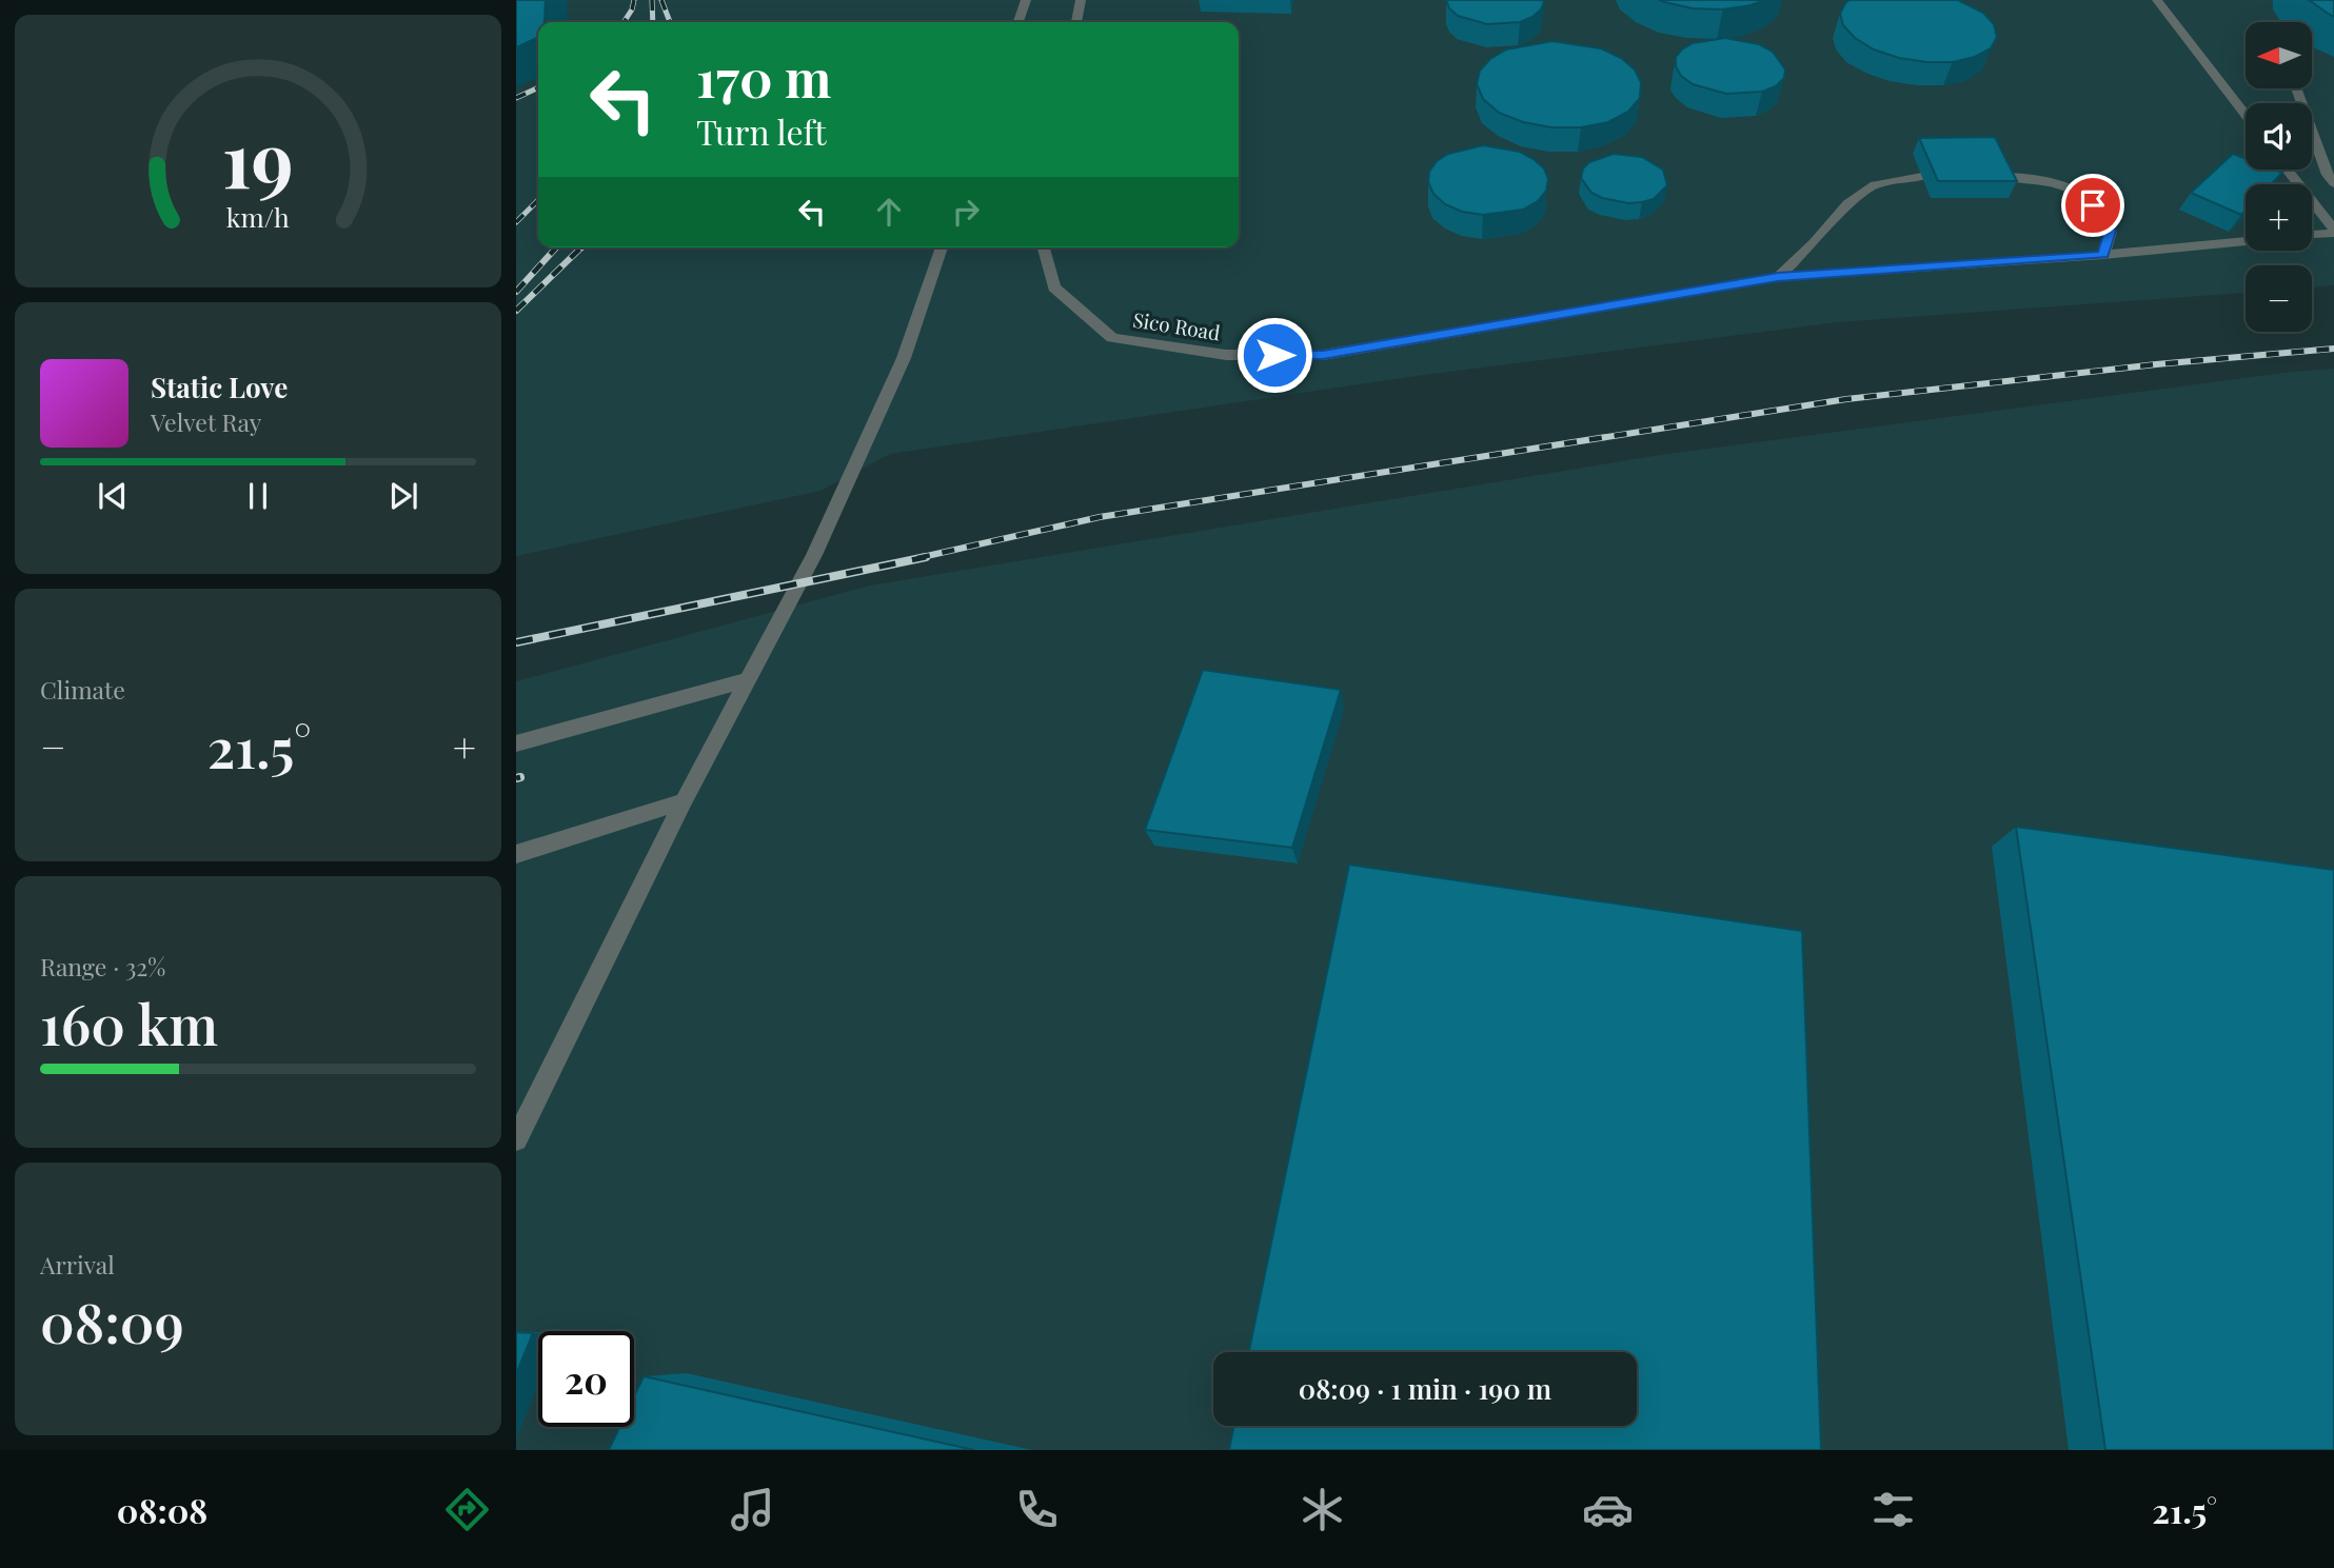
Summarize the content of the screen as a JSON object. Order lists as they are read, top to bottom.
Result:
{
  "streets": {
    "lane": ["Sico Road"]
  },
  "north": "left",
  "page": {
    "map_buttons": ["+", "−"],
    "turn": ["170 m", "Turn left"],
    "song": ["Static Love", "Velvet Ray"],
    "tile": [
      "Climate",
      ["Range · 32%", "160 km"],
      ["Arrival", "08:09"]
    ],
    "heat": ["−", "21.5°", "+"],
    "limit": "20",
    "trip": "08:09 · 1 min · 190 m",
    "tabs": ["08:08", "21.5°"],
    "gauge": ["19", "km/h"]
  }
}
